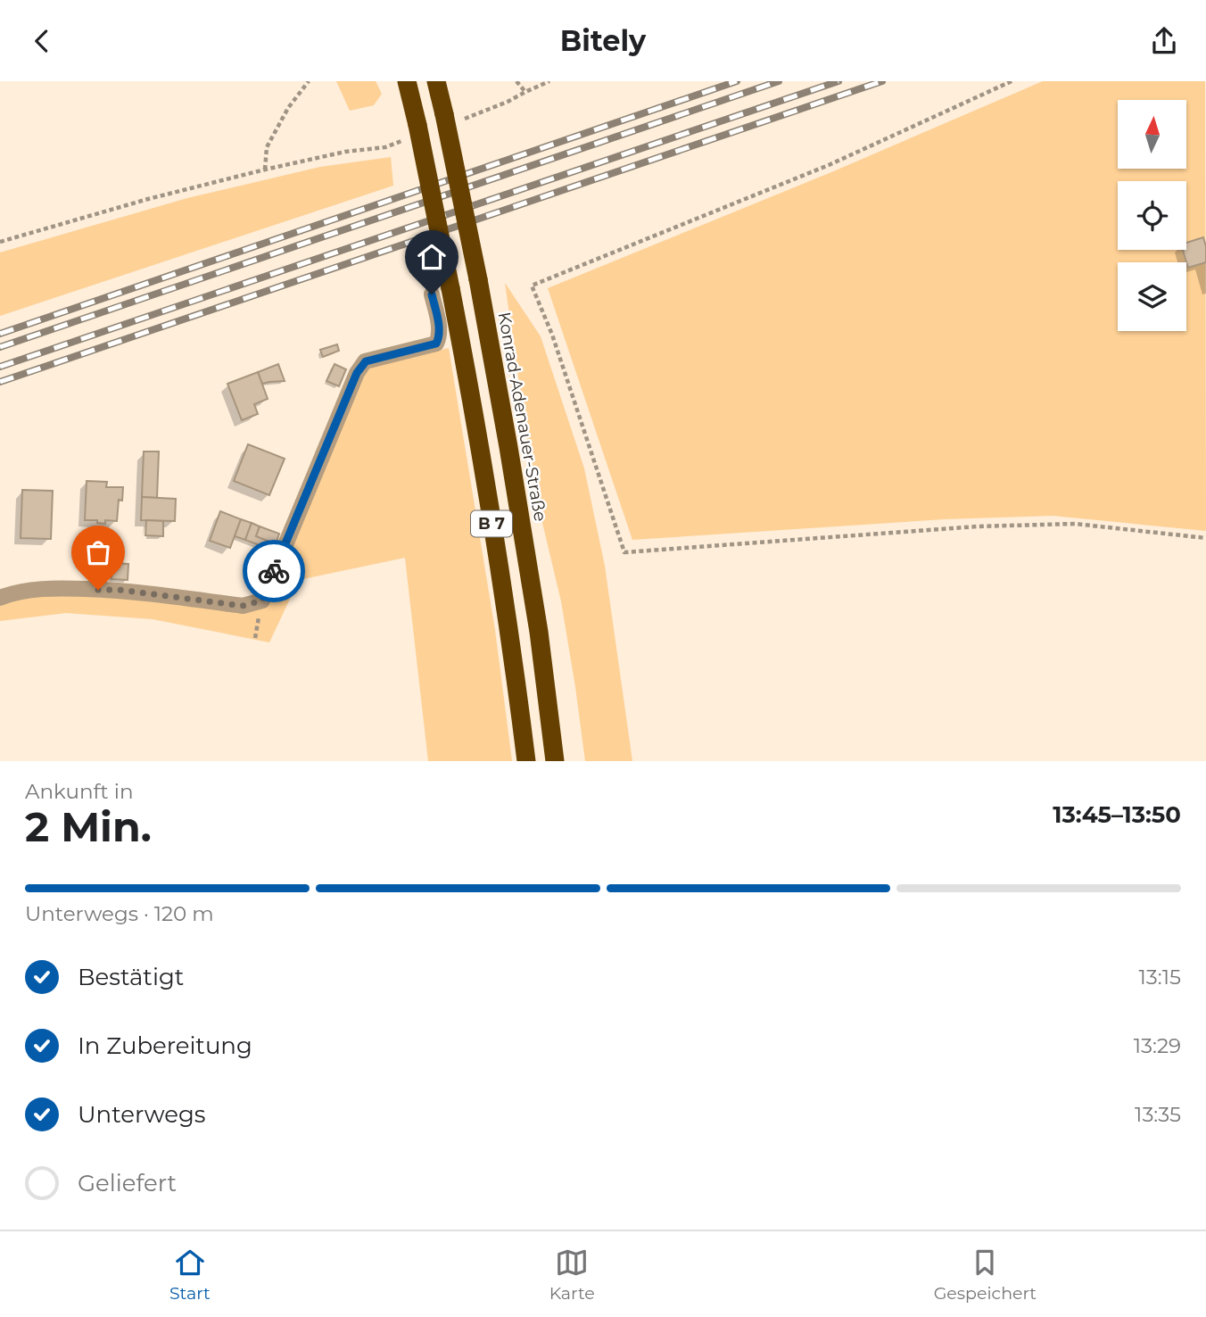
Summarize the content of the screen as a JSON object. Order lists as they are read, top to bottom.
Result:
{
  "streets": {
    "highway": ["Konrad-Adenauer-Straße", "B 7"]
  },
  "north": "top",
  "page": {
    "header": "Bitely",
    "heading": ["2 Min.", "Ankunft in", "13:45–13:50"],
    "bar": "Unterwegs · 120 m",
    "list": [
      ["Bestätigt", "13:15"],
      ["In Zubereitung", "13:29"],
      ["Unterwegs", "13:35"],
      "Geliefert"
    ],
    "tabs": ["Start", "Karte", "Gespeichert"]
  }
}
